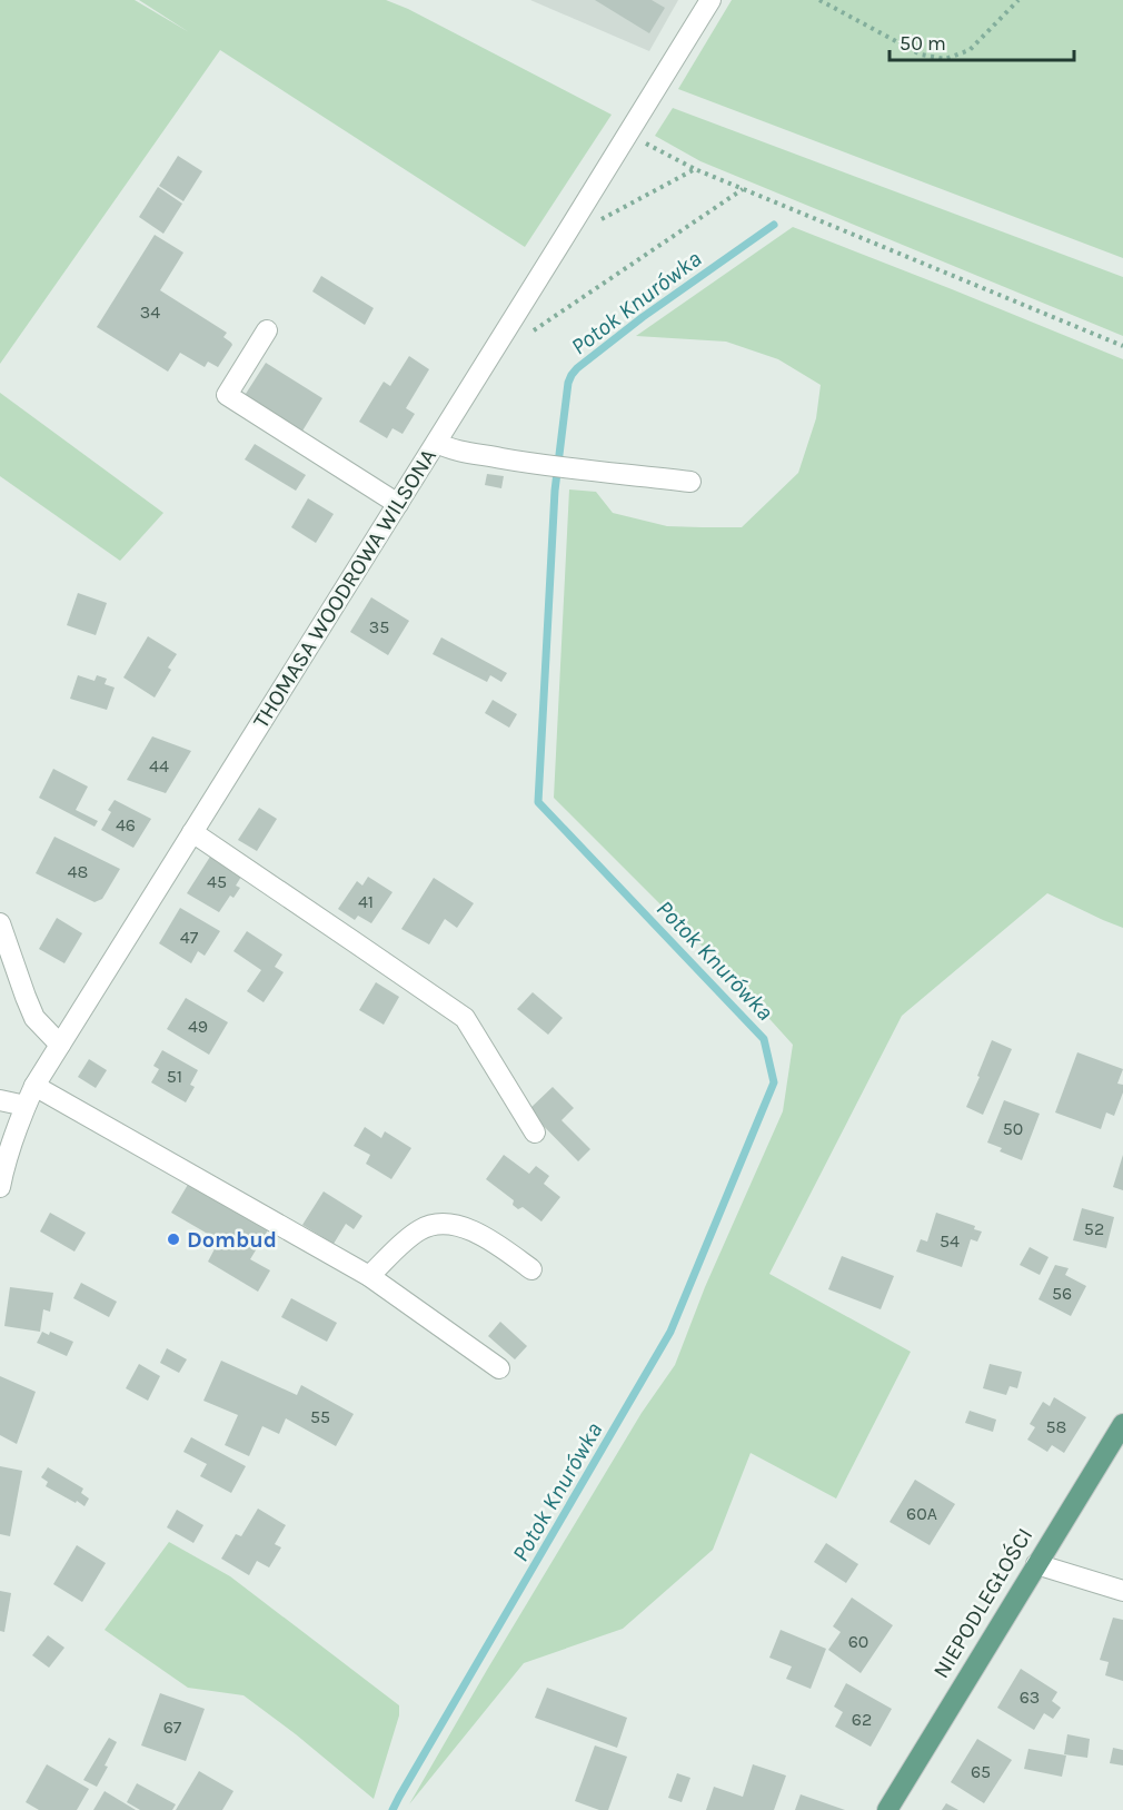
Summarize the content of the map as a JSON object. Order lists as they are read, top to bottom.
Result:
{
  "streets": {
    "main road": ["NIEPODLEGŁOŚCI"],
    "street": ["THOMASA WOODROWA WILSONA"]
  },
  "water": ["Potok Knurówka"],
  "places": ["Dombud"],
  "house_numbers": [
    "34",
    "35",
    "44",
    "46",
    "48",
    "45",
    "41",
    "47",
    "49",
    "51",
    "50",
    "52",
    "54",
    "56",
    "55",
    "58",
    "60A",
    "60",
    "63",
    "62",
    "67",
    "65"
  ],
  "scale_bar": "50 m"
}
